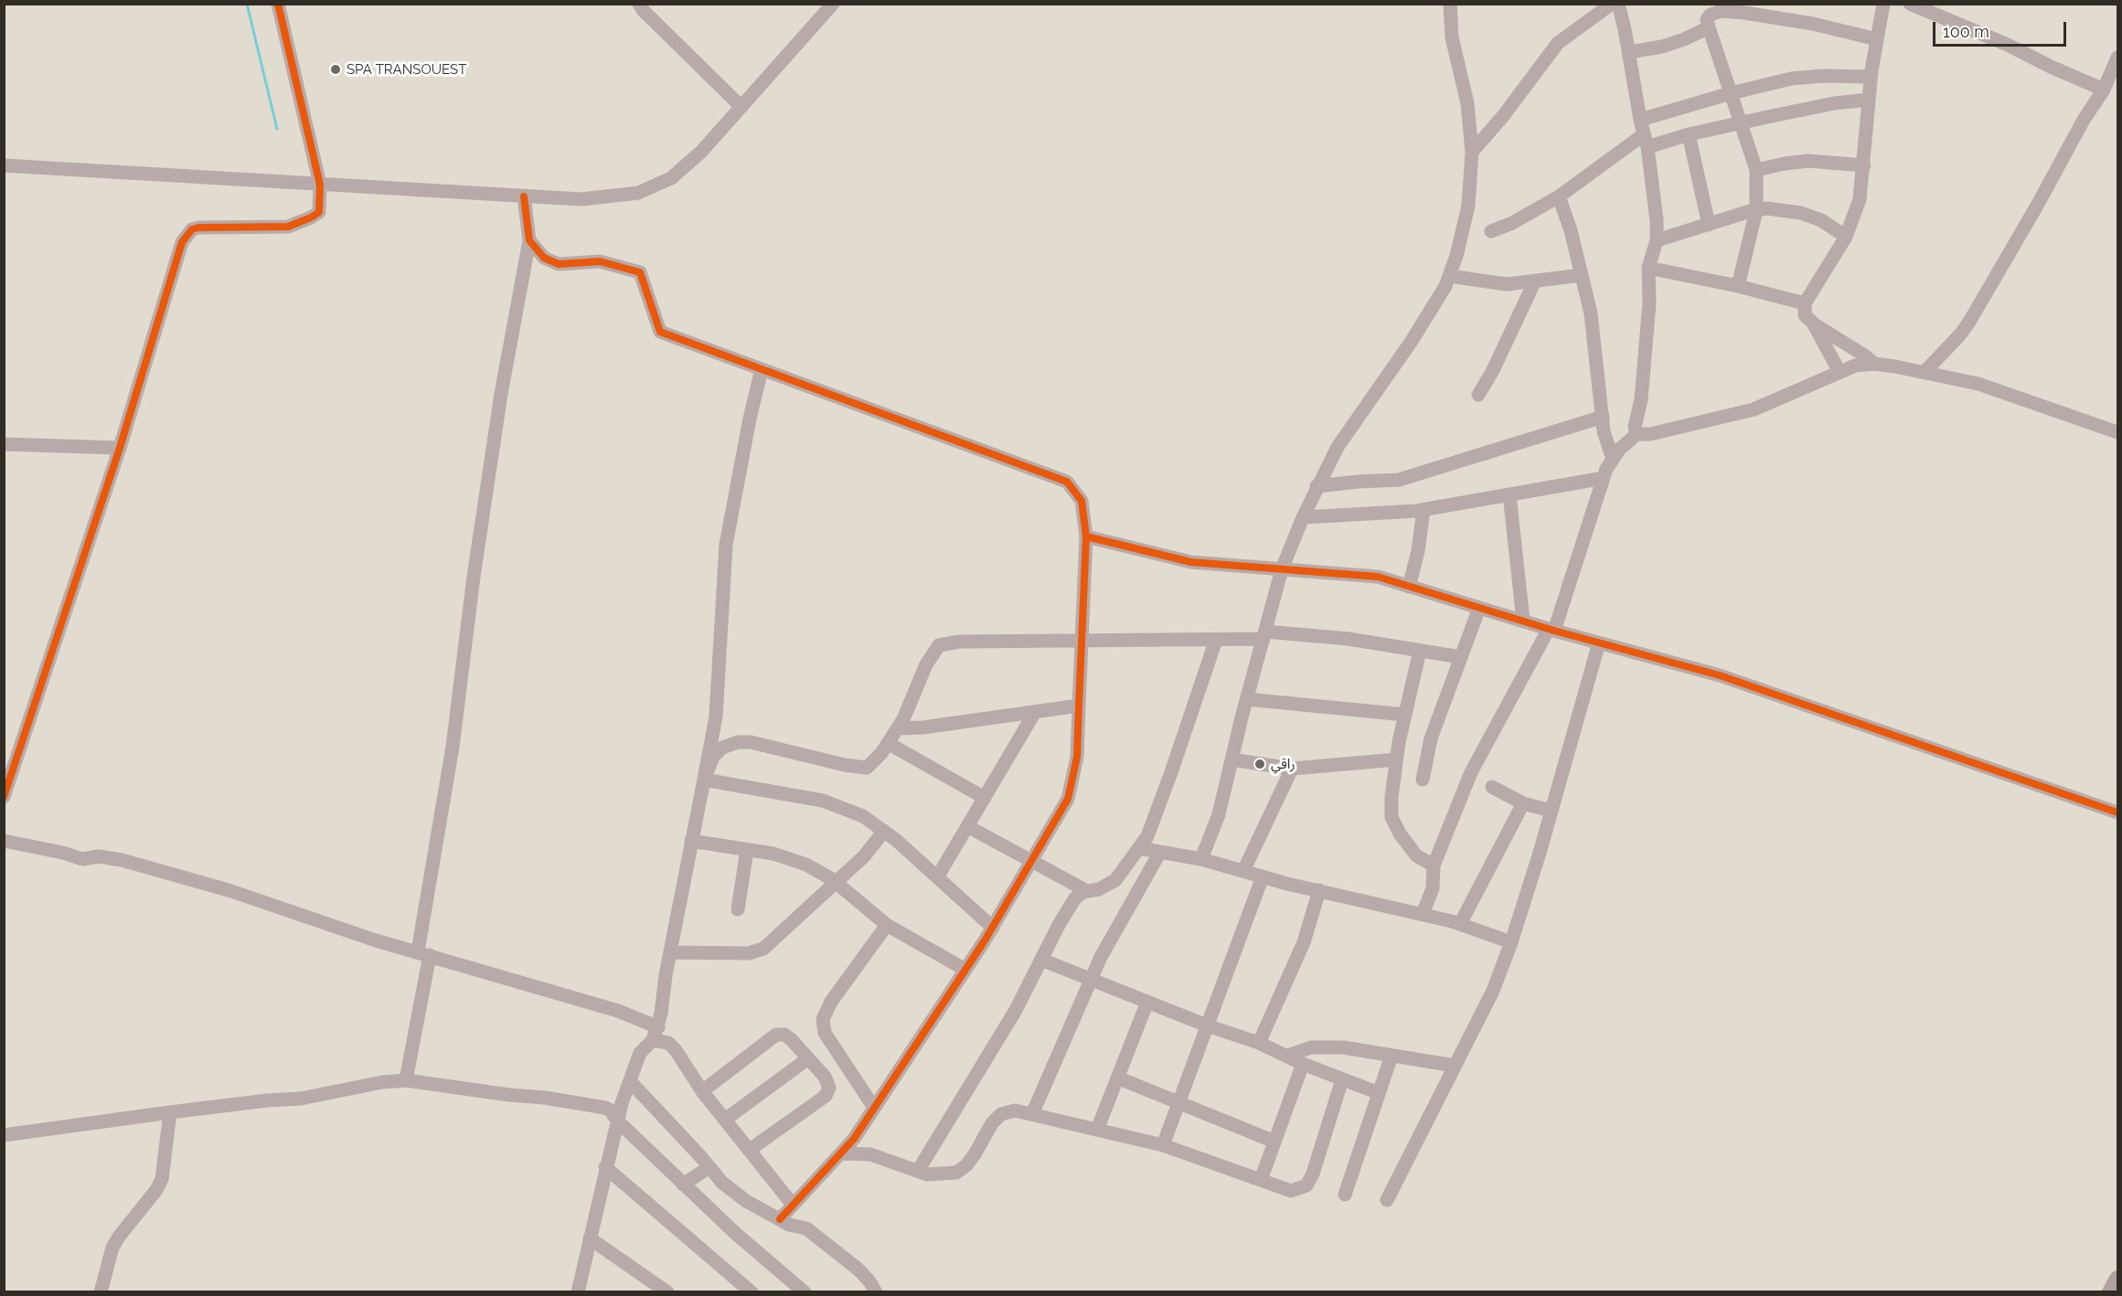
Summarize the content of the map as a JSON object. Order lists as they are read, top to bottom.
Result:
{
  "places": ["SPA TRANSOUEST", "راقي"],
  "scale_bar": "100 m"
}
